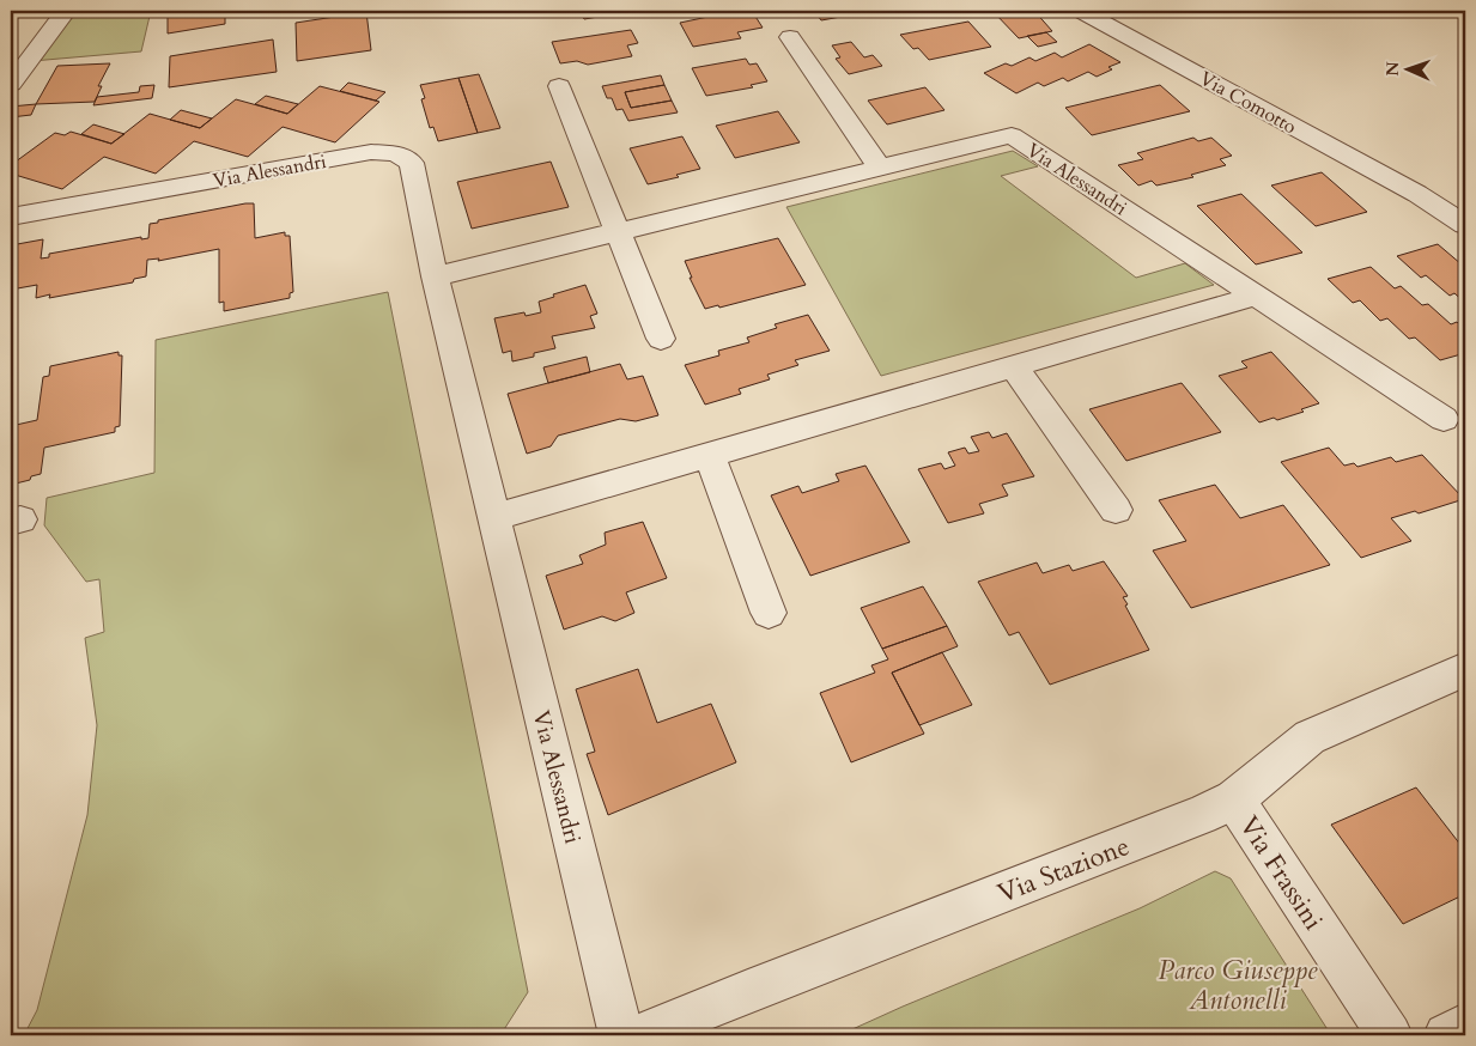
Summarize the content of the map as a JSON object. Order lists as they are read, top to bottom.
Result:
{
  "streets": {
    "street": [
      "Via Comotto",
      "Via Alessandri",
      "Via Stazione",
      "Via Frassini"
    ]
  },
  "crossings": [
    ["Via Stazione", "Via Frassini"]
  ],
  "parks": ["Parco Giuseppe Antonelli"],
  "north": "left"
}
